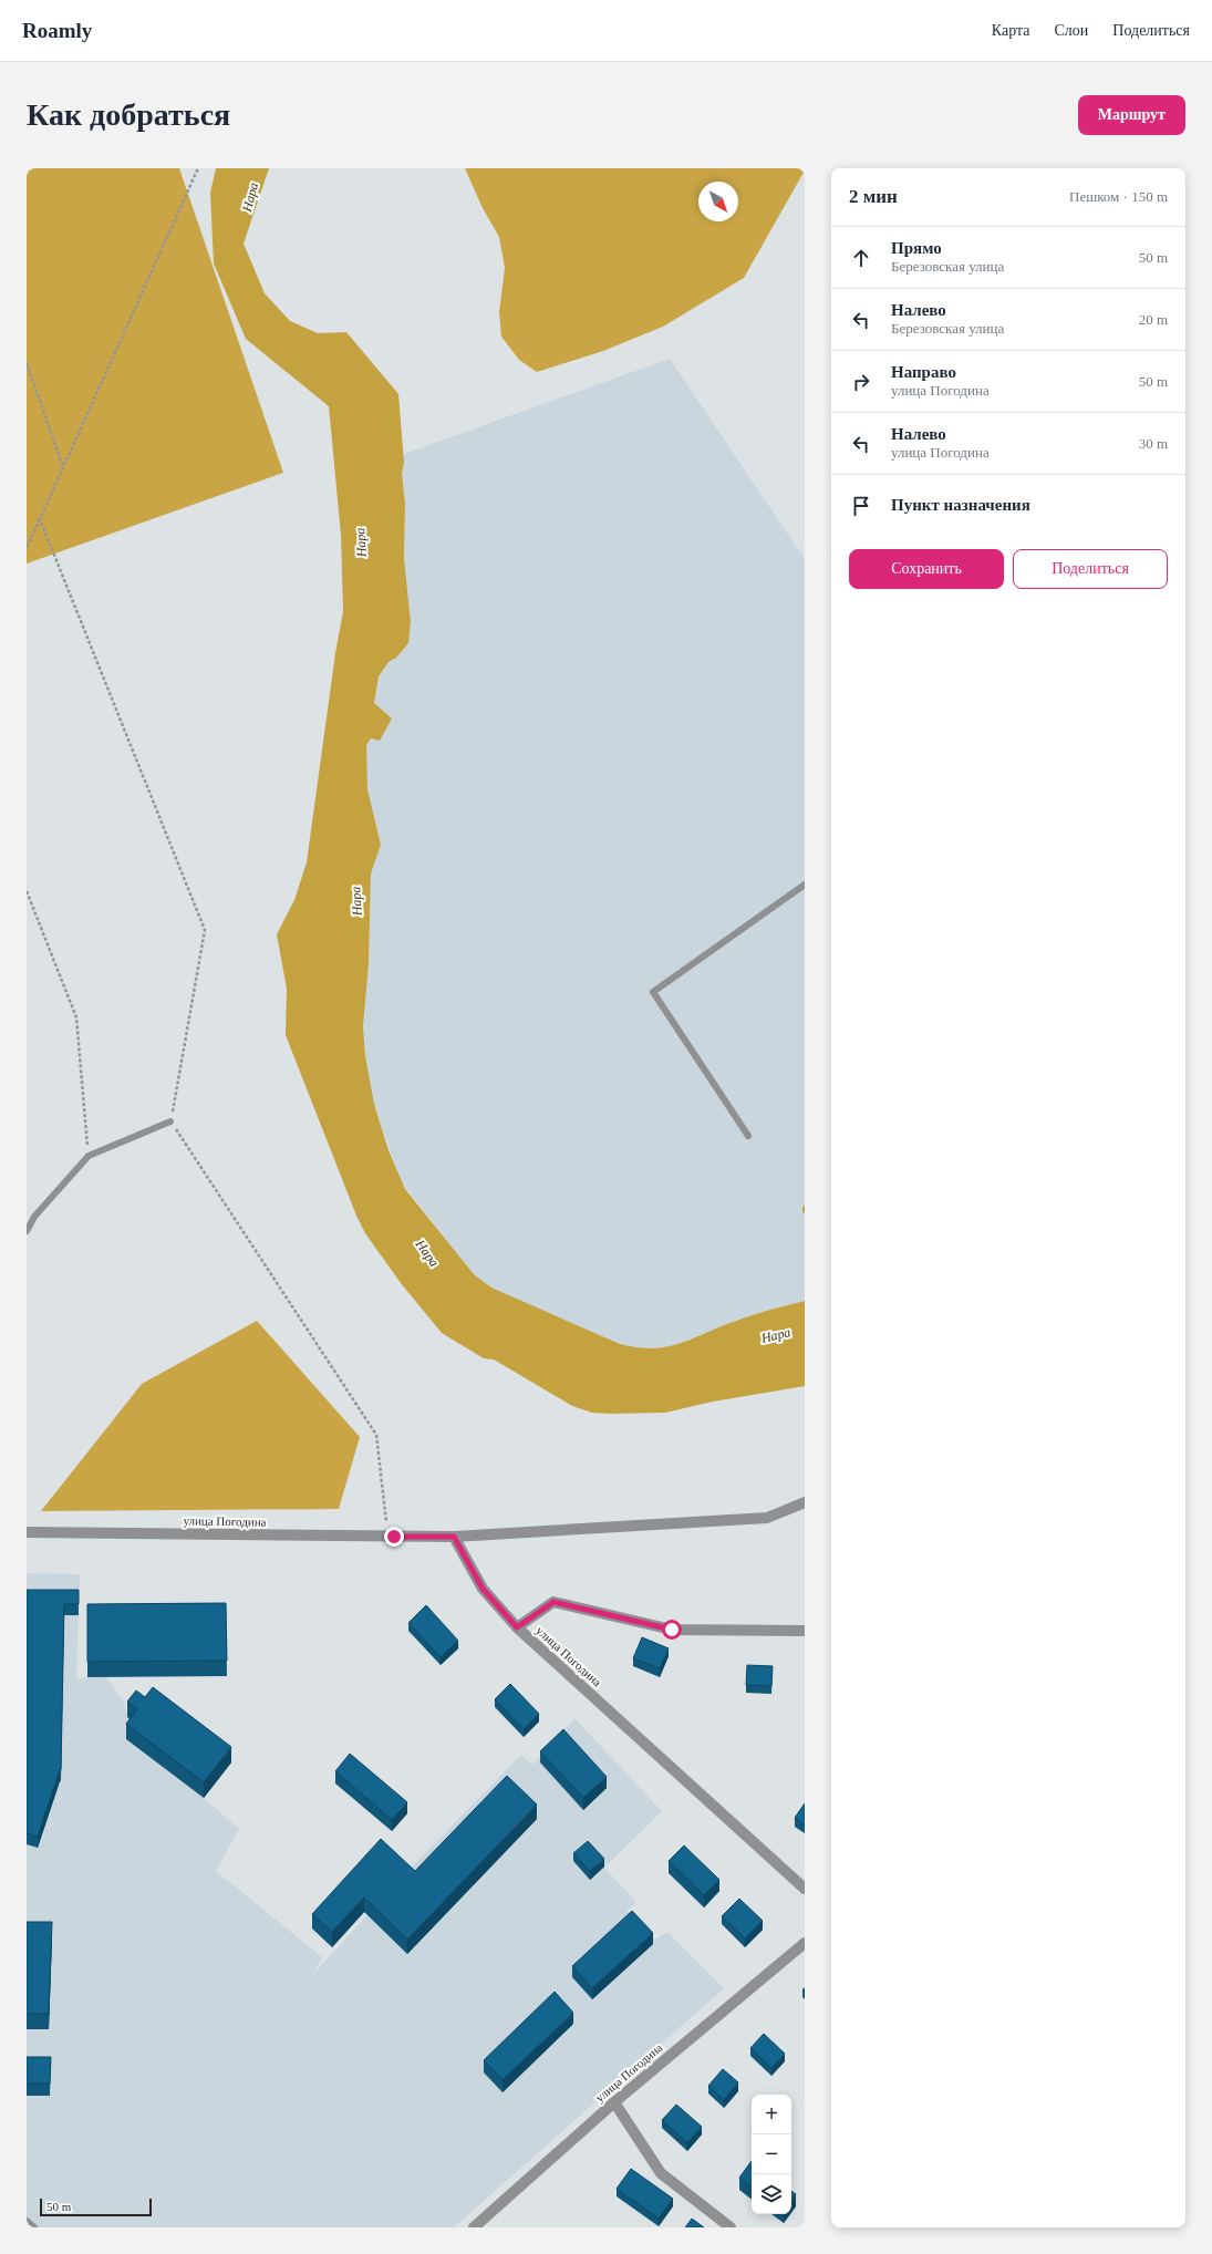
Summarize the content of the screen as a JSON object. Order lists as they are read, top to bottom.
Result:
{
  "streets": {
    "street": ["улица Погодина"]
  },
  "water": ["Нара"],
  "scale_bar": "50 m",
  "north": "bottom right",
  "page": {
    "header": "Roamly",
    "nav": ["Карта", "Слои", "Поделиться"],
    "buttons": [
      "Маршрут",
      ["Сохранить", "Поделиться"]
    ],
    "title": "Как добраться",
    "heading": ["2 мин", "Пешком · 150 m"],
    "list": [
      ["Прямо", "Березовская улица", "50 m"],
      ["Налево", "Березовская улица", "20 m"],
      ["Направо", "улица Погодина", "50 m"],
      ["Налево", "улица Погодина", "30 m"],
      "Пункт назначения"
    ],
    "map_buttons": ["+", "−"],
    "scale": "50 m"
  }
}
